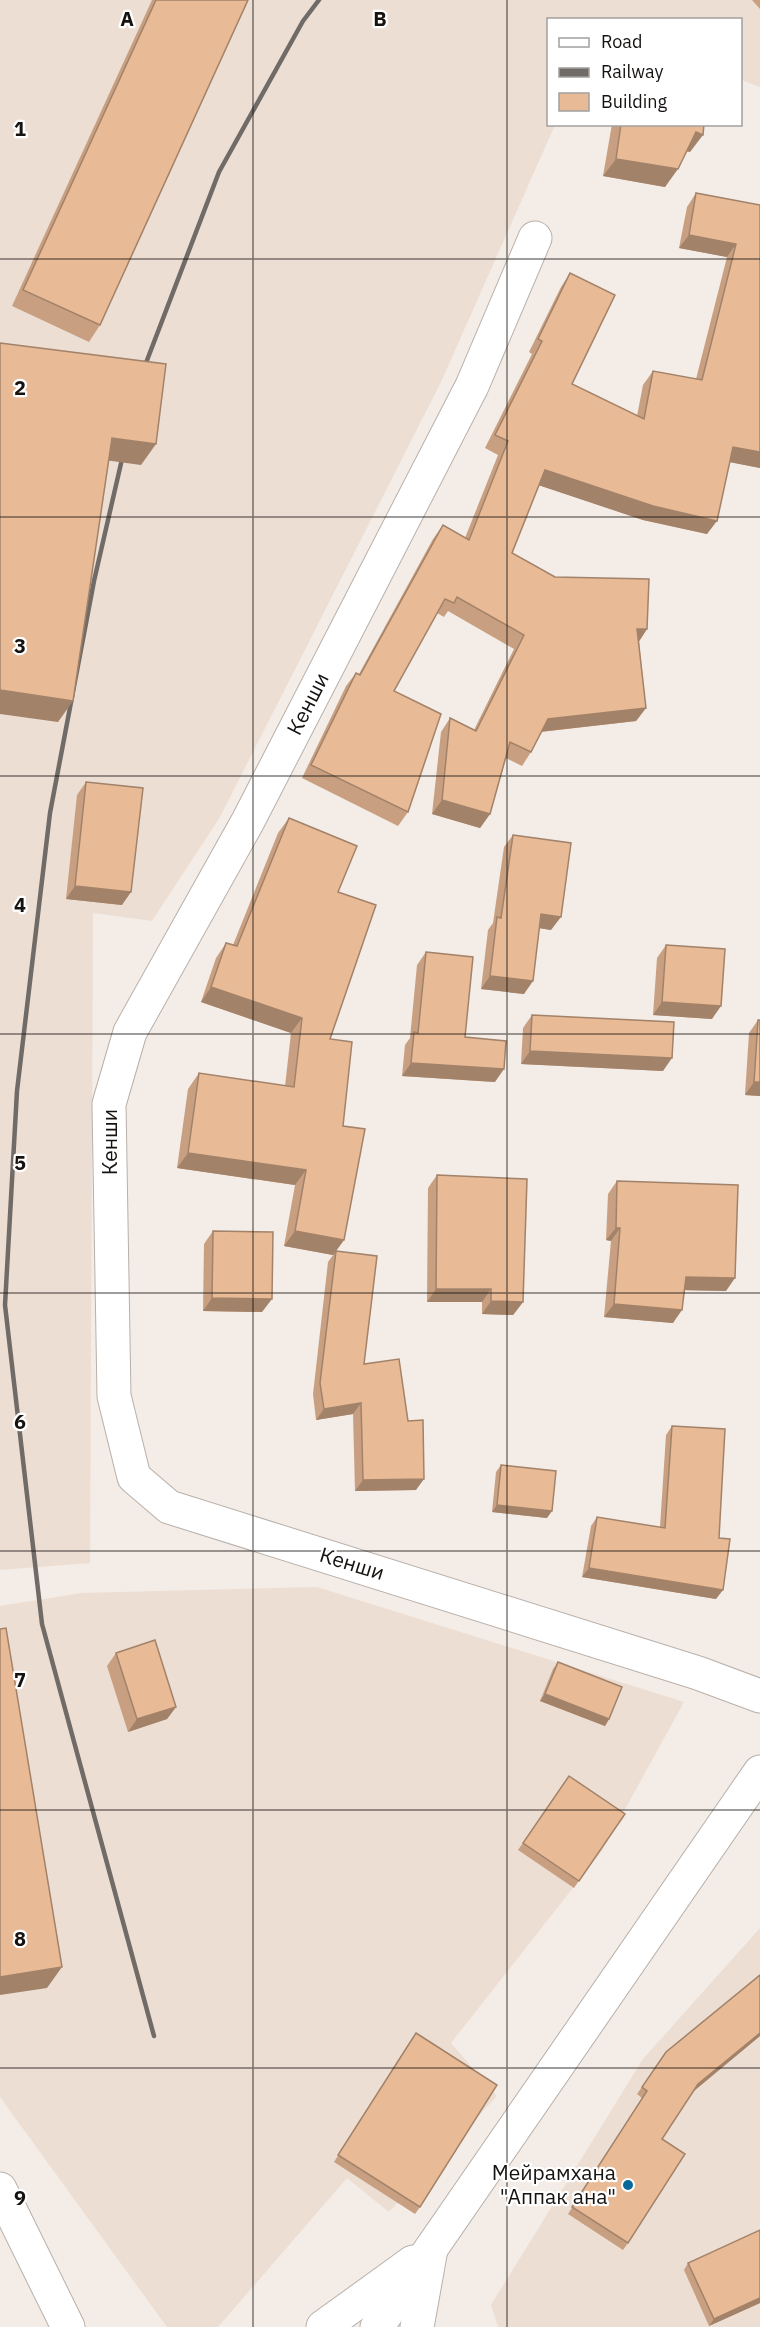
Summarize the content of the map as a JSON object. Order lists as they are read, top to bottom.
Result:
{
  "streets": {
    "street": ["Кенши"]
  },
  "places": ["Мейрамхана \"Аппак ана\""],
  "legend": ["Road", "Railway", "Building"],
  "grid": {
    "columns": ["A", "B"],
    "rows": [
      "1",
      "2",
      "3",
      "4",
      "5",
      "6",
      "7",
      "8",
      "9"
    ]
  }
}
